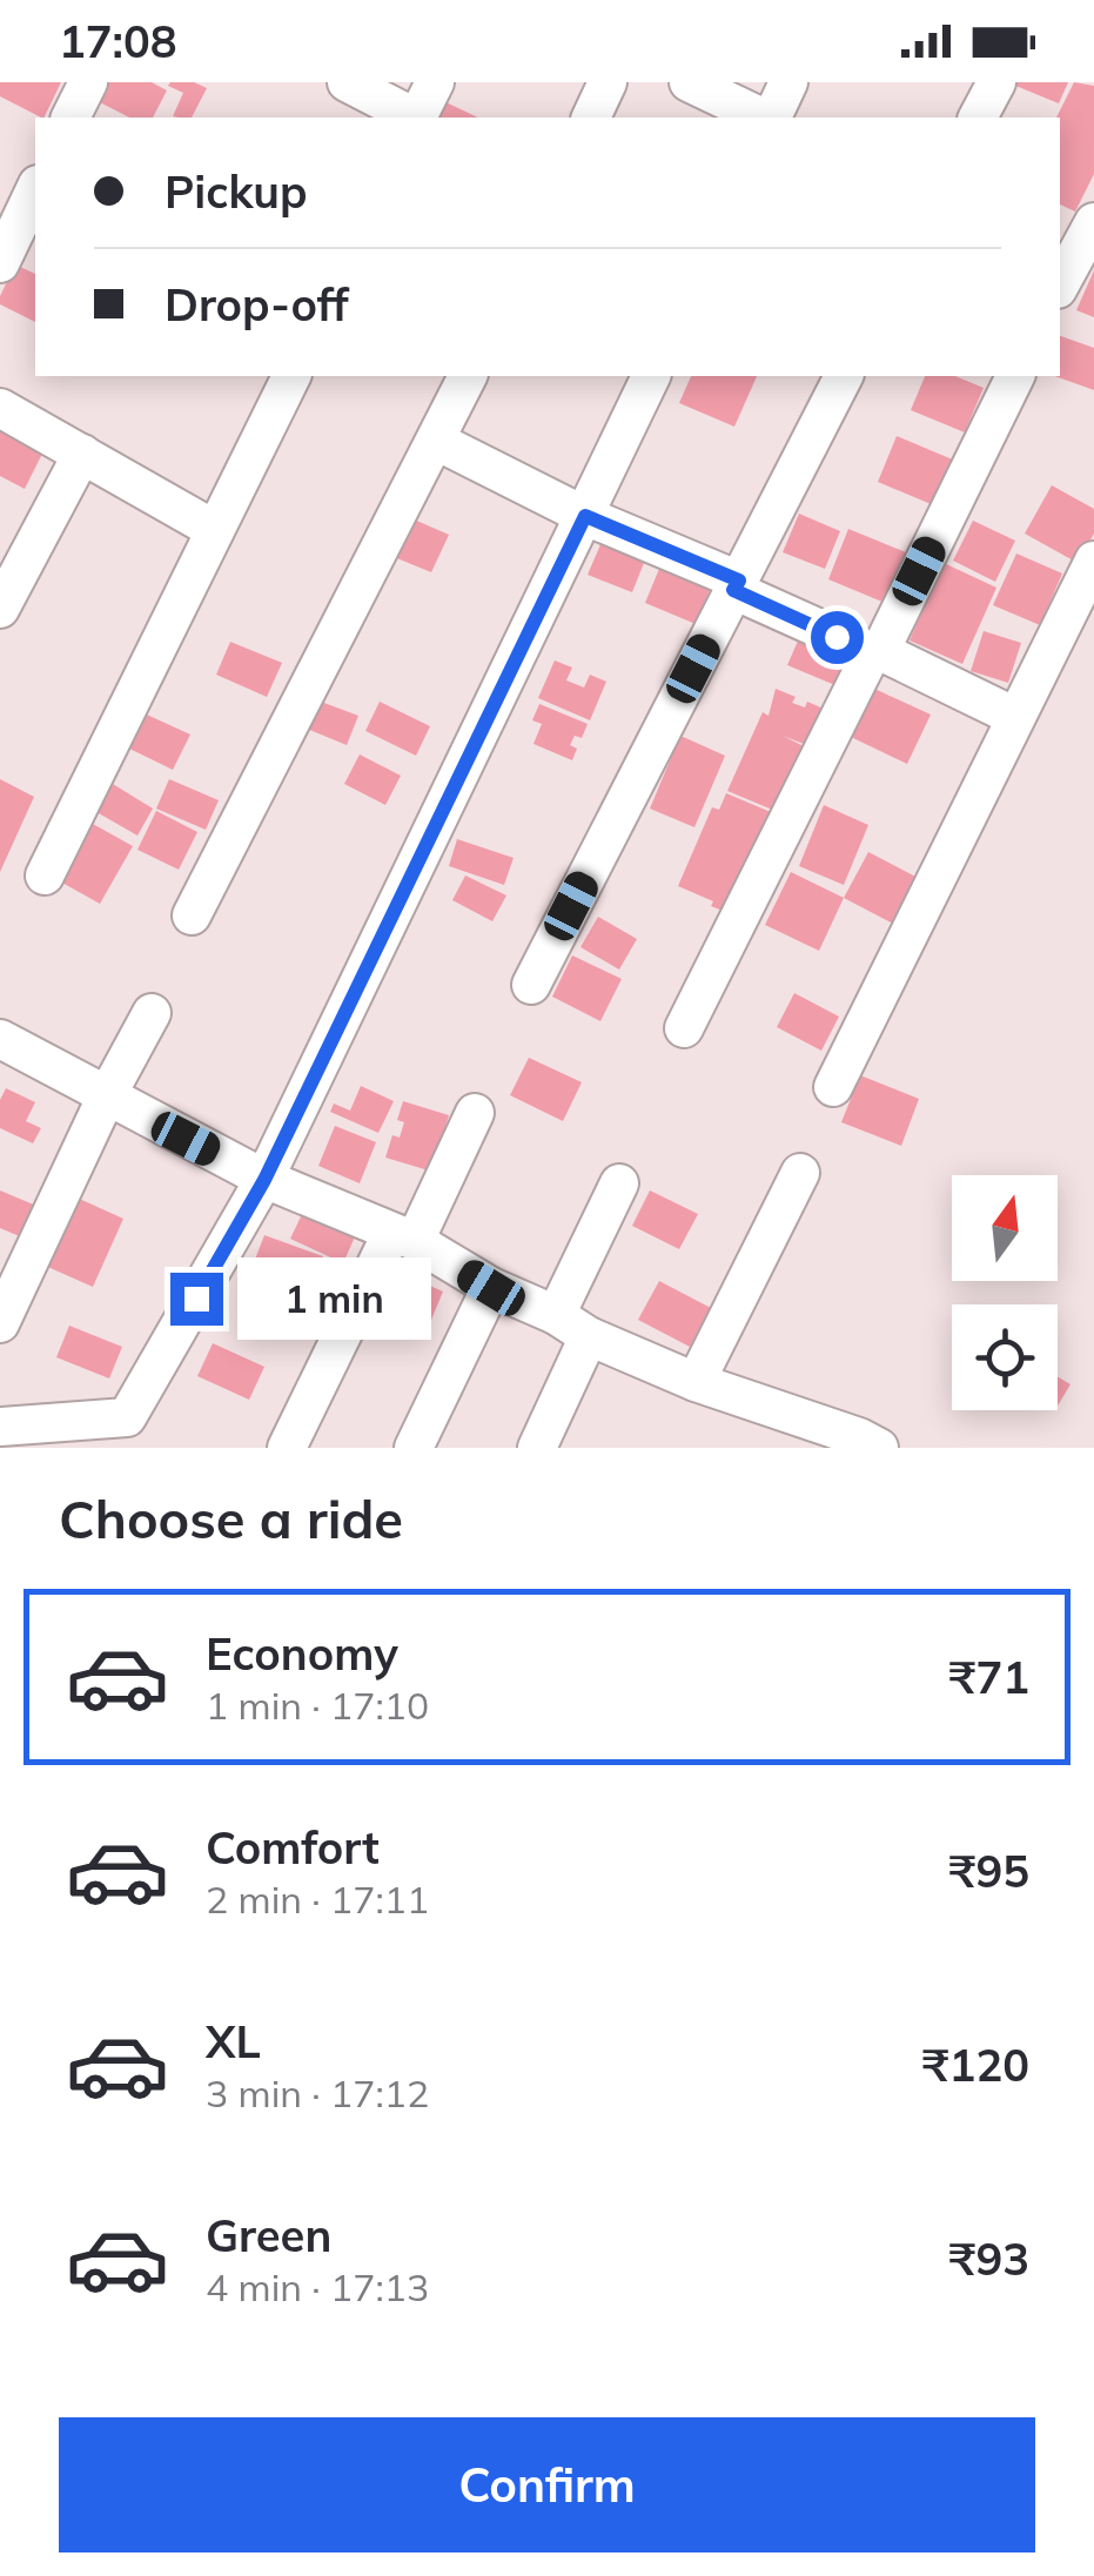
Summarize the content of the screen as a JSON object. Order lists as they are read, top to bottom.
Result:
{
  "north": "top",
  "page": {
    "status": "17:08",
    "banner": ["Pickup", "Drop-off"],
    "bubble": "1 min",
    "heading": "Choose a ride",
    "list": [
      {
        "name": "Economy",
        "note": "1 min · 17:10",
        "value": "₹71"
      },
      {
        "name": "Comfort",
        "note": "2 min · 17:11",
        "value": "₹95"
      },
      {
        "name": "XL",
        "note": "3 min · 17:12",
        "value": "₹120"
      },
      {
        "name": "Green",
        "note": "4 min · 17:13",
        "value": "₹93"
      }
    ],
    "buttons": "Confirm"
  }
}
